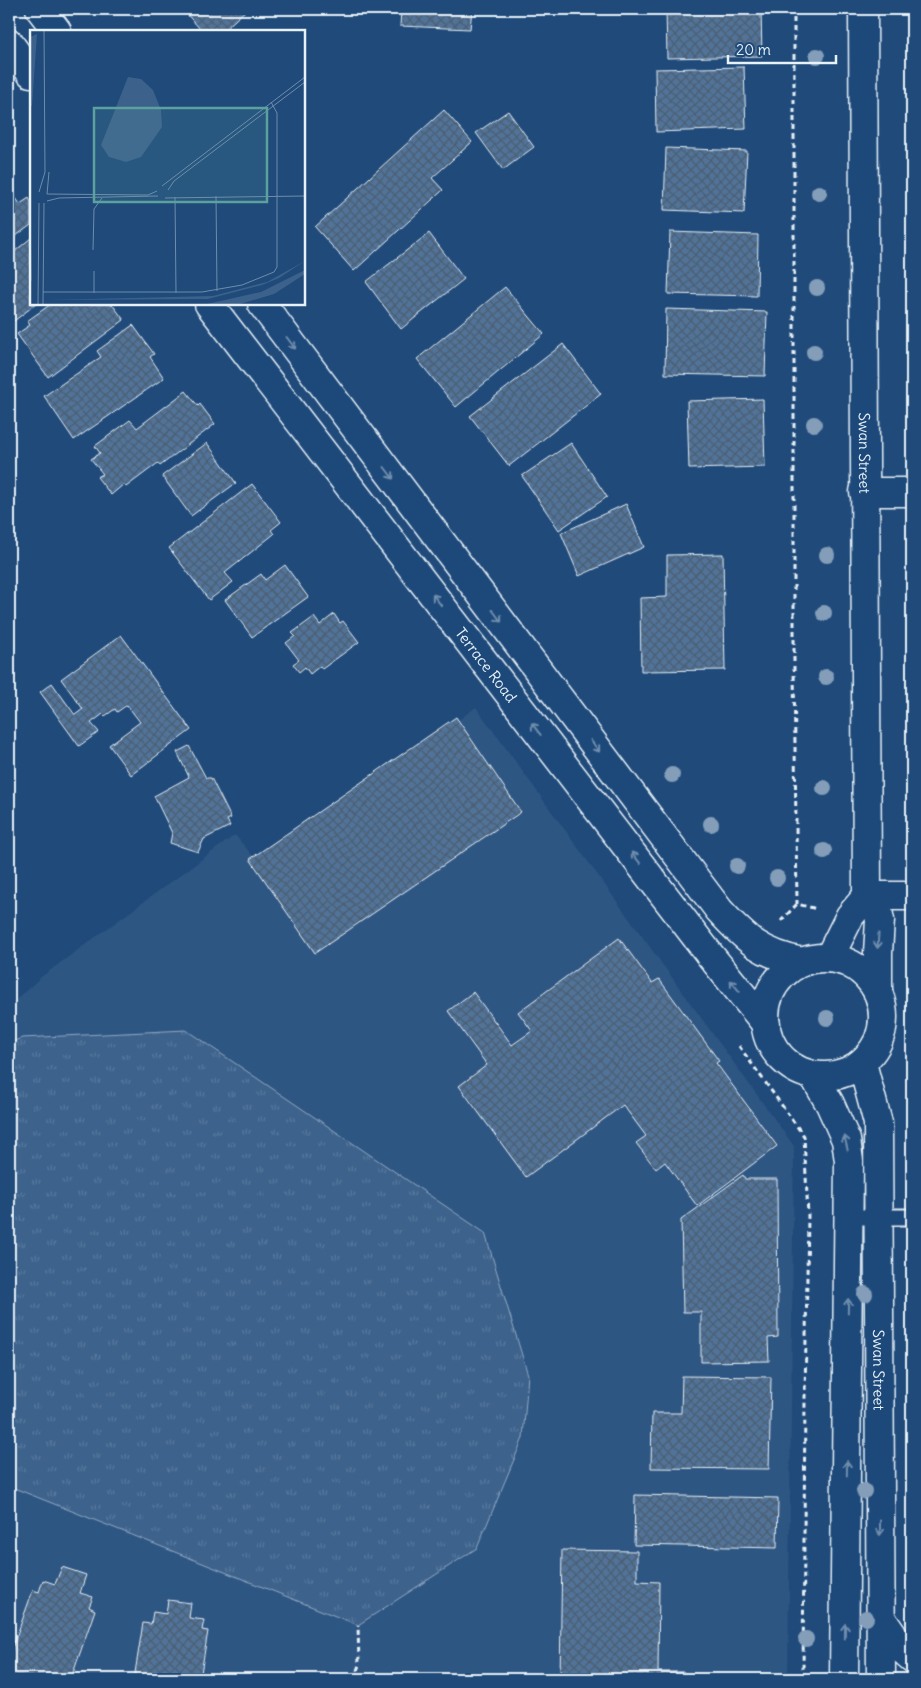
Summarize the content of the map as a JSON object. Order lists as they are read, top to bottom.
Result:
{
  "streets": {
    "street": ["Swan Street", "Terrace Road"]
  },
  "crossings": [
    ["Swan Street", "Terrace Road"]
  ],
  "scale_bar": "20 m"
}
